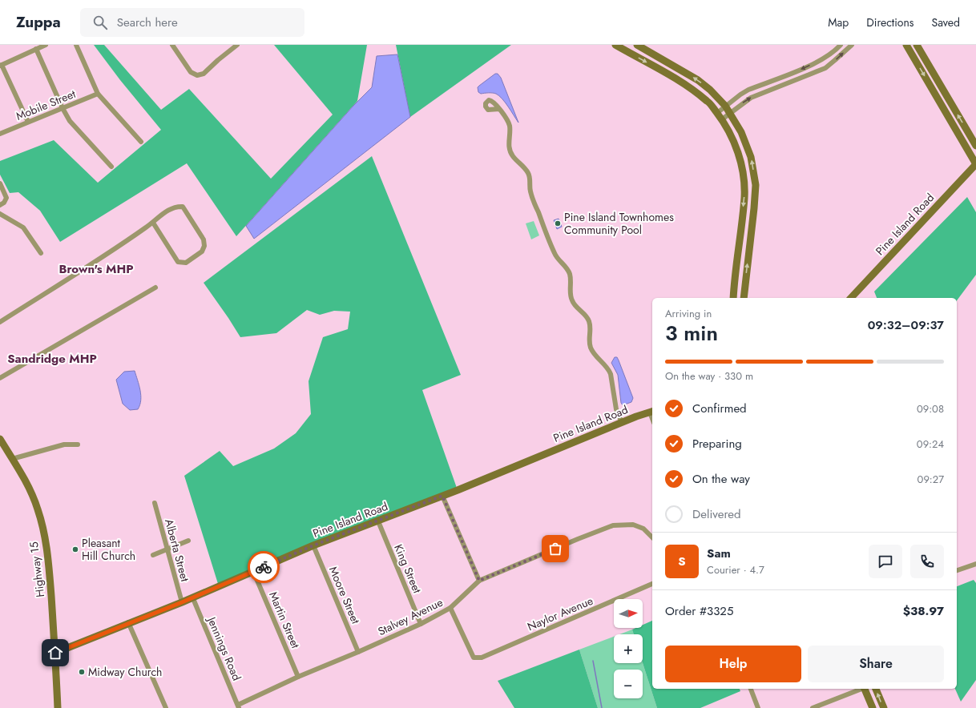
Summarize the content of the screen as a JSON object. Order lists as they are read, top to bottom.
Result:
{
  "streets": {
    "street": [
      "Mobile Street",
      "Pine Island Road",
      "Alberta Street",
      "King Street",
      "Highway 15",
      "Moore Street",
      "Naylor Avenue",
      "Stalvey Avenue",
      "Martin Street",
      "Jennings Road"
    ]
  },
  "crossings": [
    ["Pine Island Road", "Alberta Street"],
    ["Pine Island Road", "King Street"],
    ["Pine Island Road", "Highway 15"],
    ["Pine Island Road", "Moore Street"],
    ["Pine Island Road", "Martin Street"],
    ["Pine Island Road", "Jennings Road"],
    ["King Street", "Stalvey Avenue"],
    ["Moore Street", "Stalvey Avenue"],
    ["Naylor Avenue", "Stalvey Avenue"],
    ["Stalvey Avenue", "Martin Street"],
    ["Stalvey Avenue", "Jennings Road"]
  ],
  "districts": ["Brown's MHP", "Sandridge MHP"],
  "places": ["Pine Island Townhomes Community Pool", "Pleasant Hill Church", "Midway Church"],
  "north": "right",
  "page": {
    "header": "Zuppa",
    "search": "Search here",
    "nav": ["Map", "Directions", "Saved"],
    "heading": ["3 min", "Arriving in", "09:32–09:37"],
    "panel": [
      "Sam",
      "Courier · 4.7",
      "Order #3325",
      "$38.97"
    ],
    "bar": "On the way · 330 m",
    "list": [
      ["Confirmed", "09:08"],
      ["Preparing", "09:24"],
      ["On the way", "09:27"],
      "Delivered"
    ],
    "round": "S",
    "map_buttons": ["+", "−"],
    "buttons": ["Help", "Share"]
  }
}
